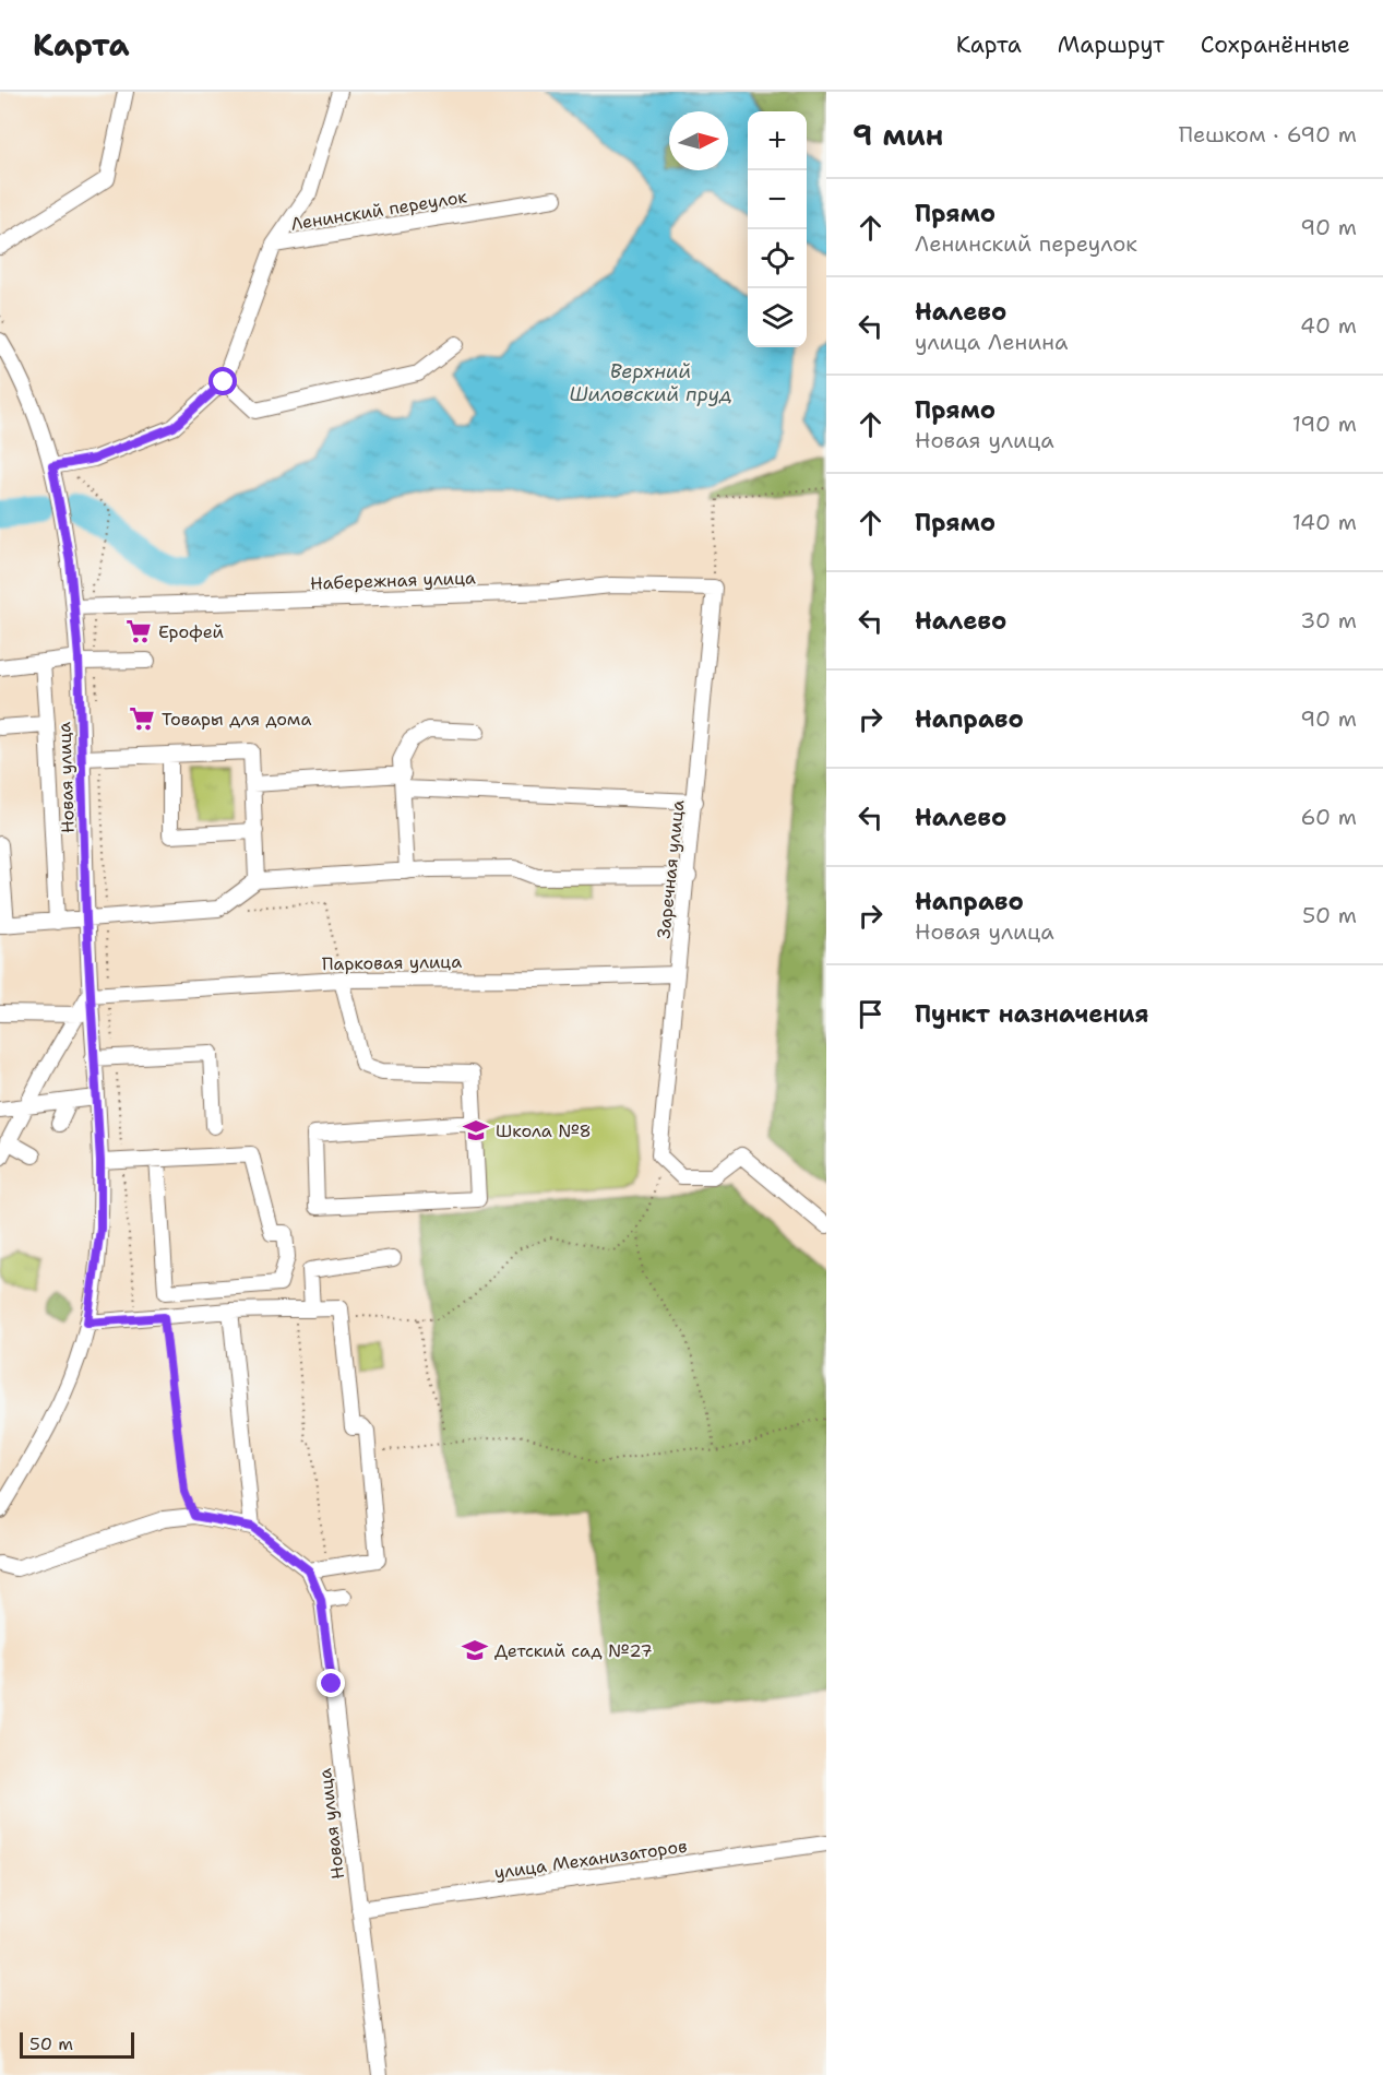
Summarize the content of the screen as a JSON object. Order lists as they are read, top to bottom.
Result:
{
  "streets": {
    "street": [
      "Ленинский переулок",
      "Набережная улица",
      "Новая улица",
      "Заречная улица",
      "Парковая улица",
      "улица Механизаторов"
    ]
  },
  "crossings": [
    ["Ленинский переулок", "Новая улица"],
    ["Набережная улица", "Новая улица"],
    ["Набережная улица", "Заречная улица"],
    ["Новая улица", "Парковая улица"],
    ["Новая улица", "улица Механизаторов"],
    ["Заречная улица", "Парковая улица"]
  ],
  "water": ["Верхний Шиловский пруд"],
  "places": {
    "supermarket": ["Ерофей", "Товары для дома"],
    "school or university": ["Школа №8", "Детский сад №27"]
  },
  "scale_bar": "50 m",
  "north": "right",
  "page": {
    "header": "Карта",
    "nav": ["Карта", "Маршрут", "Сохранённые"],
    "heading": ["9 мин", "Пешком · 690 m"],
    "map_buttons": ["+", "−"],
    "list": [
      ["Прямо", "Ленинский переулок", "90 m"],
      ["Налево", "улица Ленина", "40 m"],
      ["Прямо", "Новая улица", "190 m"],
      ["Прямо", "140 m"],
      ["Налево", "30 m"],
      ["Направо", "90 m"],
      ["Налево", "60 m"],
      ["Направо", "Новая улица", "50 m"],
      "Пункт назначения"
    ],
    "scale": "50 m"
  }
}
